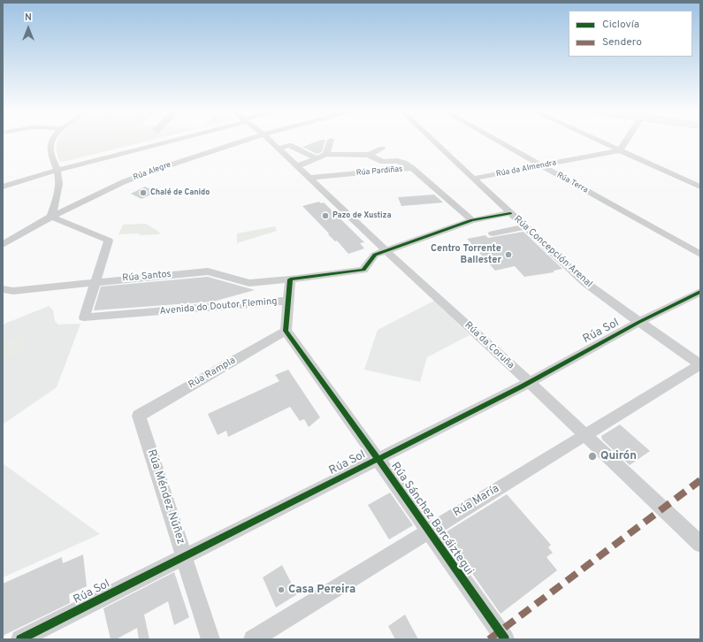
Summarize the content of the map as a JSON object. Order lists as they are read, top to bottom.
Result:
{
  "streets": {
    "street": [
      "Rúa da Almendra",
      "Rúa Alegre",
      "Rúa Pardiñas",
      "Rúa Terra",
      "Rúa Concepción Arenal",
      "Rúa Santos",
      "Avenida do Doutor Fleming",
      "Rúa Sol",
      "Rúa da Coruña",
      "Rúa Rampla",
      "Rúa Méndez Núñez",
      "Rúa María",
      "Rúa Sánchez Barcáiztegui"
    ]
  },
  "crossings": [
    ["Rúa da Almendra", "Rúa Terra"],
    ["Rúa da Almendra", "Rúa Concepción Arenal"],
    ["Rúa Pardiñas", "Rúa da Coruña"],
    ["Rúa Concepción Arenal", "Rúa Sol"],
    ["Rúa Concepción Arenal", "Rúa María"],
    ["Rúa Santos", "Avenida do Doutor Fleming"],
    ["Rúa Sol", "Rúa da Coruña"],
    ["Rúa Sol", "Rúa Méndez Núñez"],
    ["Rúa Sol", "Rúa Sánchez Barcáiztegui"],
    ["Rúa da Coruña", "Rúa María"],
    ["Rúa Rampla", "Rúa Méndez Núñez"],
    ["Rúa Rampla", "Rúa Sánchez Barcáiztegui"],
    ["Rúa María", "Rúa Sánchez Barcáiztegui"]
  ],
  "places": [
    "Chalé de Canido",
    "Pazo de Xustiza",
    "Centro Torrente Ballester",
    "Quirón",
    "Casa Pereira"
  ],
  "legend": ["Ciclovía", "Sendero"],
  "north": "top"
}
